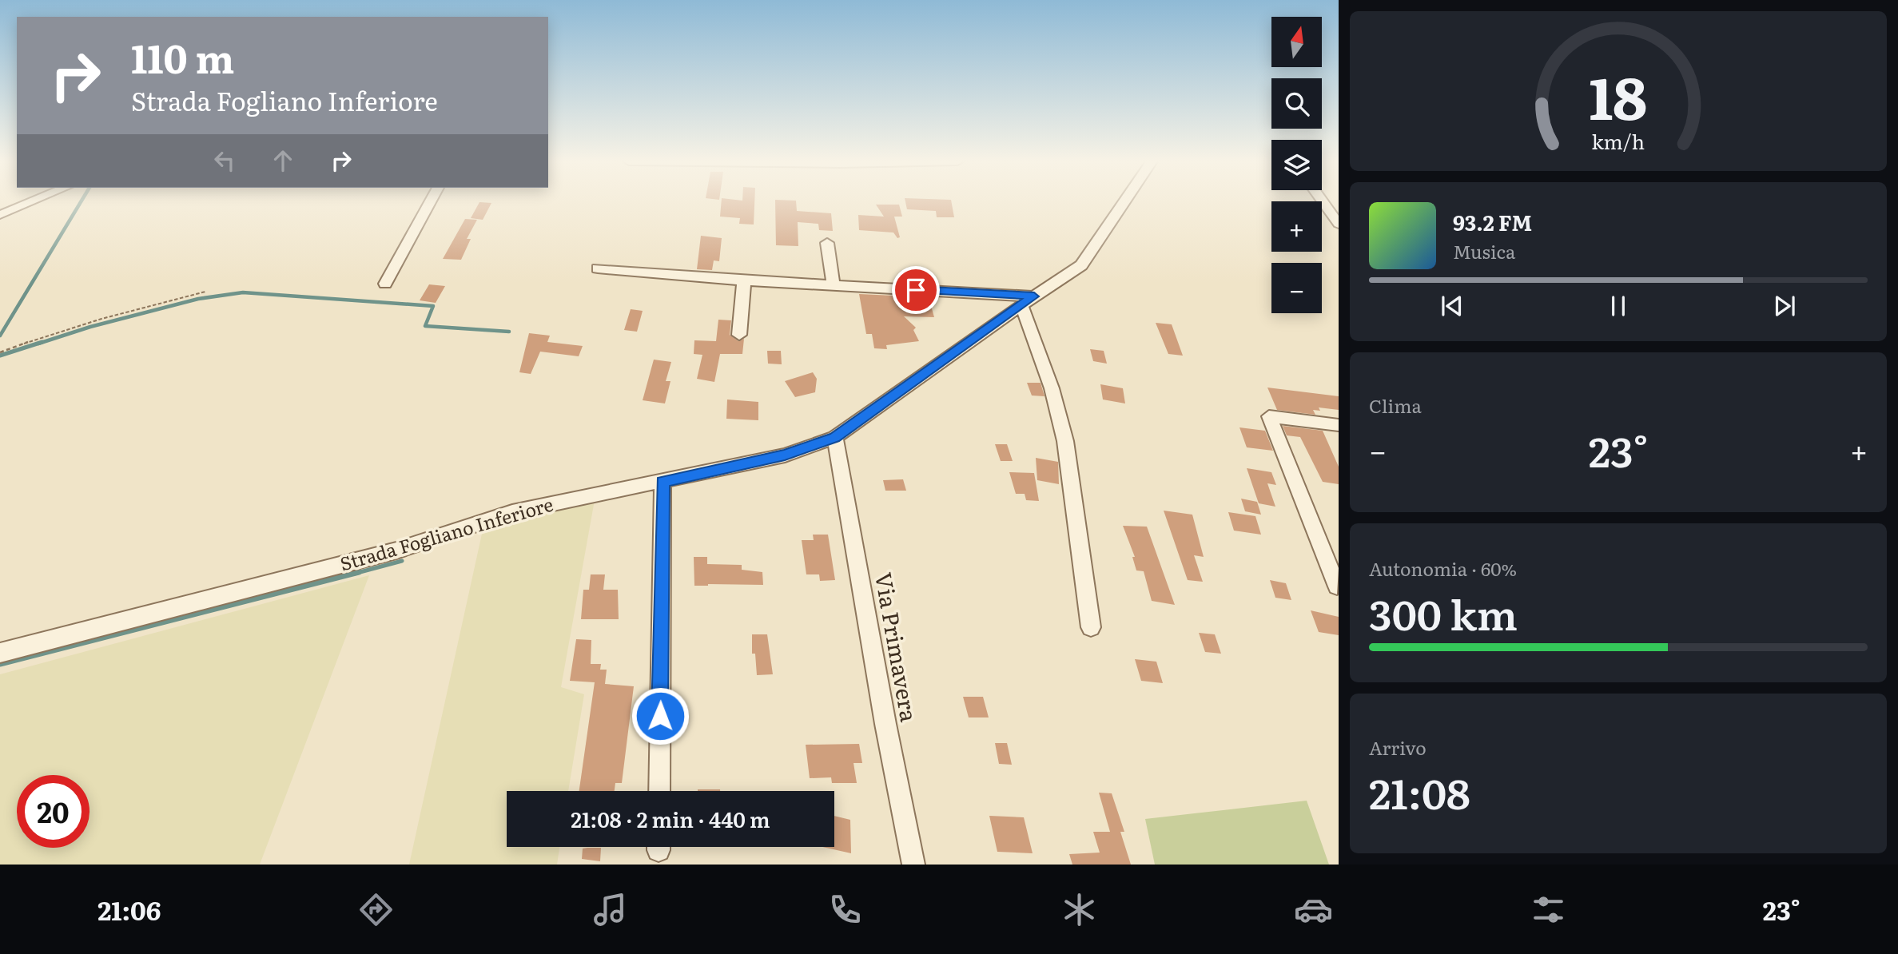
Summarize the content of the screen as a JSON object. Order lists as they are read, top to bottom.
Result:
{
  "streets": {
    "street": ["Strada Fogliano Inferiore", "Via Primavera"]
  },
  "crossings": [
    ["Strada Fogliano Inferiore", "Via Primavera"]
  ],
  "north": "top",
  "page": {
    "map_buttons": ["+", "−"],
    "turn": ["110 m", "Strada Fogliano Inferiore"],
    "song": ["93.2 FM", "Musica"],
    "tile": [
      "Clima",
      ["Autonomia · 60%", "300 km"],
      ["Arrivo", "21:08"]
    ],
    "heat": ["−", "23°", "+"],
    "limit": "20",
    "trip": "21:08 · 2 min · 440 m",
    "tabs": ["21:06", "23°"],
    "gauge": ["18", "km/h"]
  }
}
